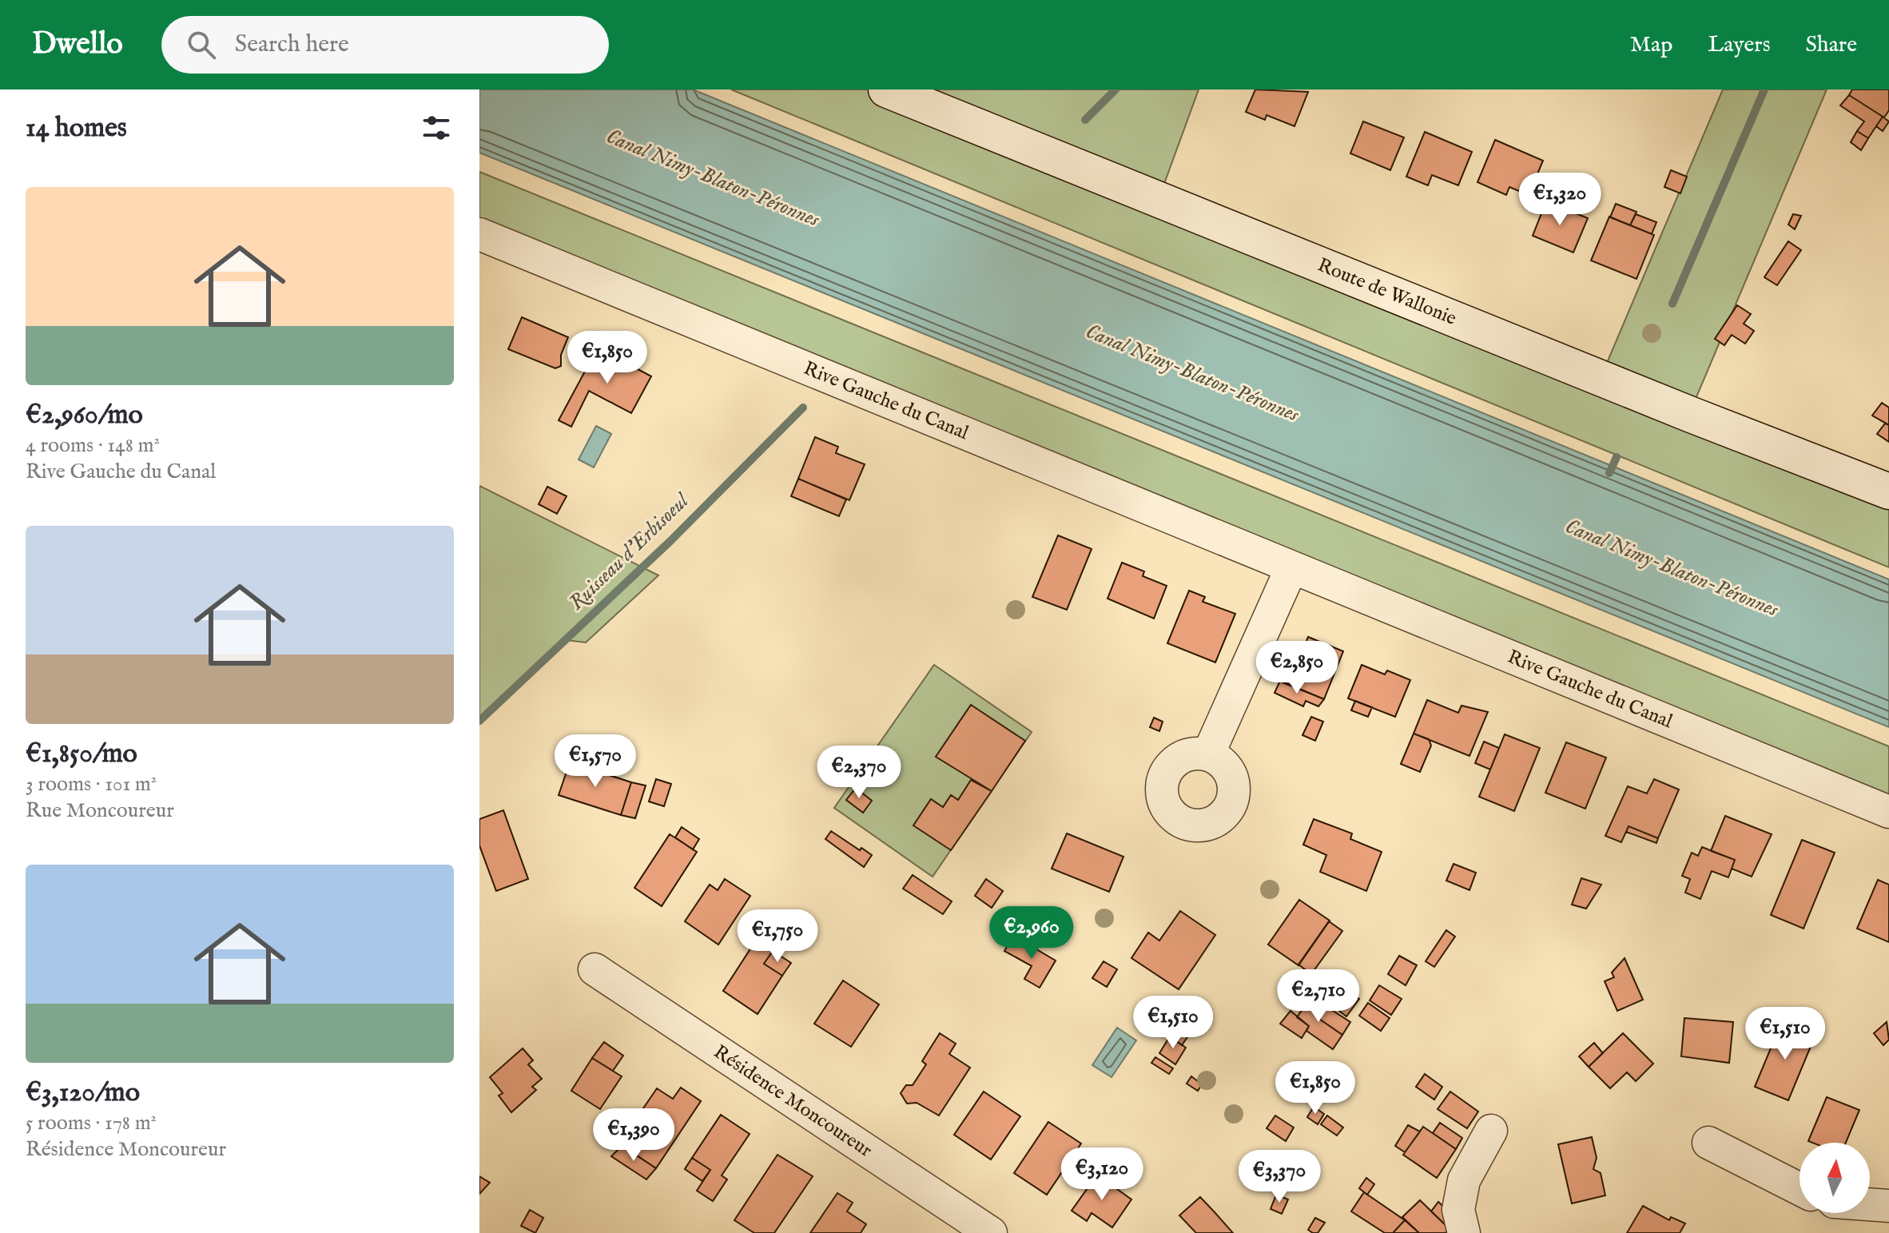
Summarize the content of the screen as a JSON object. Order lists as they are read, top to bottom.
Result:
{
  "streets": {
    "main road": ["Route de Wallonie"],
    "street": ["Rive Gauche du Canal", "Résidence Moncoureur"]
  },
  "water": ["Canal Nimy-Blaton-Péronnes", "Ruisseau d'Erbisoeul"],
  "north": "top",
  "page": {
    "header": "Dwello",
    "search": "Search here",
    "nav": ["Map", "Layers", "Share"],
    "heading": "14 homes",
    "list": [
      {
        "name": "€2,960/mo",
        "note": "4 rooms · 148 m² · Rive Gauche du Canal"
      },
      {
        "name": "€1,850/mo",
        "note": "3 rooms · 101 m² · Rue Moncoureur"
      },
      {
        "name": "€3,120/mo",
        "note": "5 rooms · 178 m² · Résidence Moncoureur"
      }
    ],
    "price": [
      "€1,320",
      "€1,850",
      "€2,850",
      "€1,570",
      "€2,370",
      "€2,960",
      "€1,750",
      "€2,710",
      "€1,510",
      "€1,510",
      "€1,850",
      "€1,390",
      "€3,120",
      "€3,370"
    ]
  }
}
